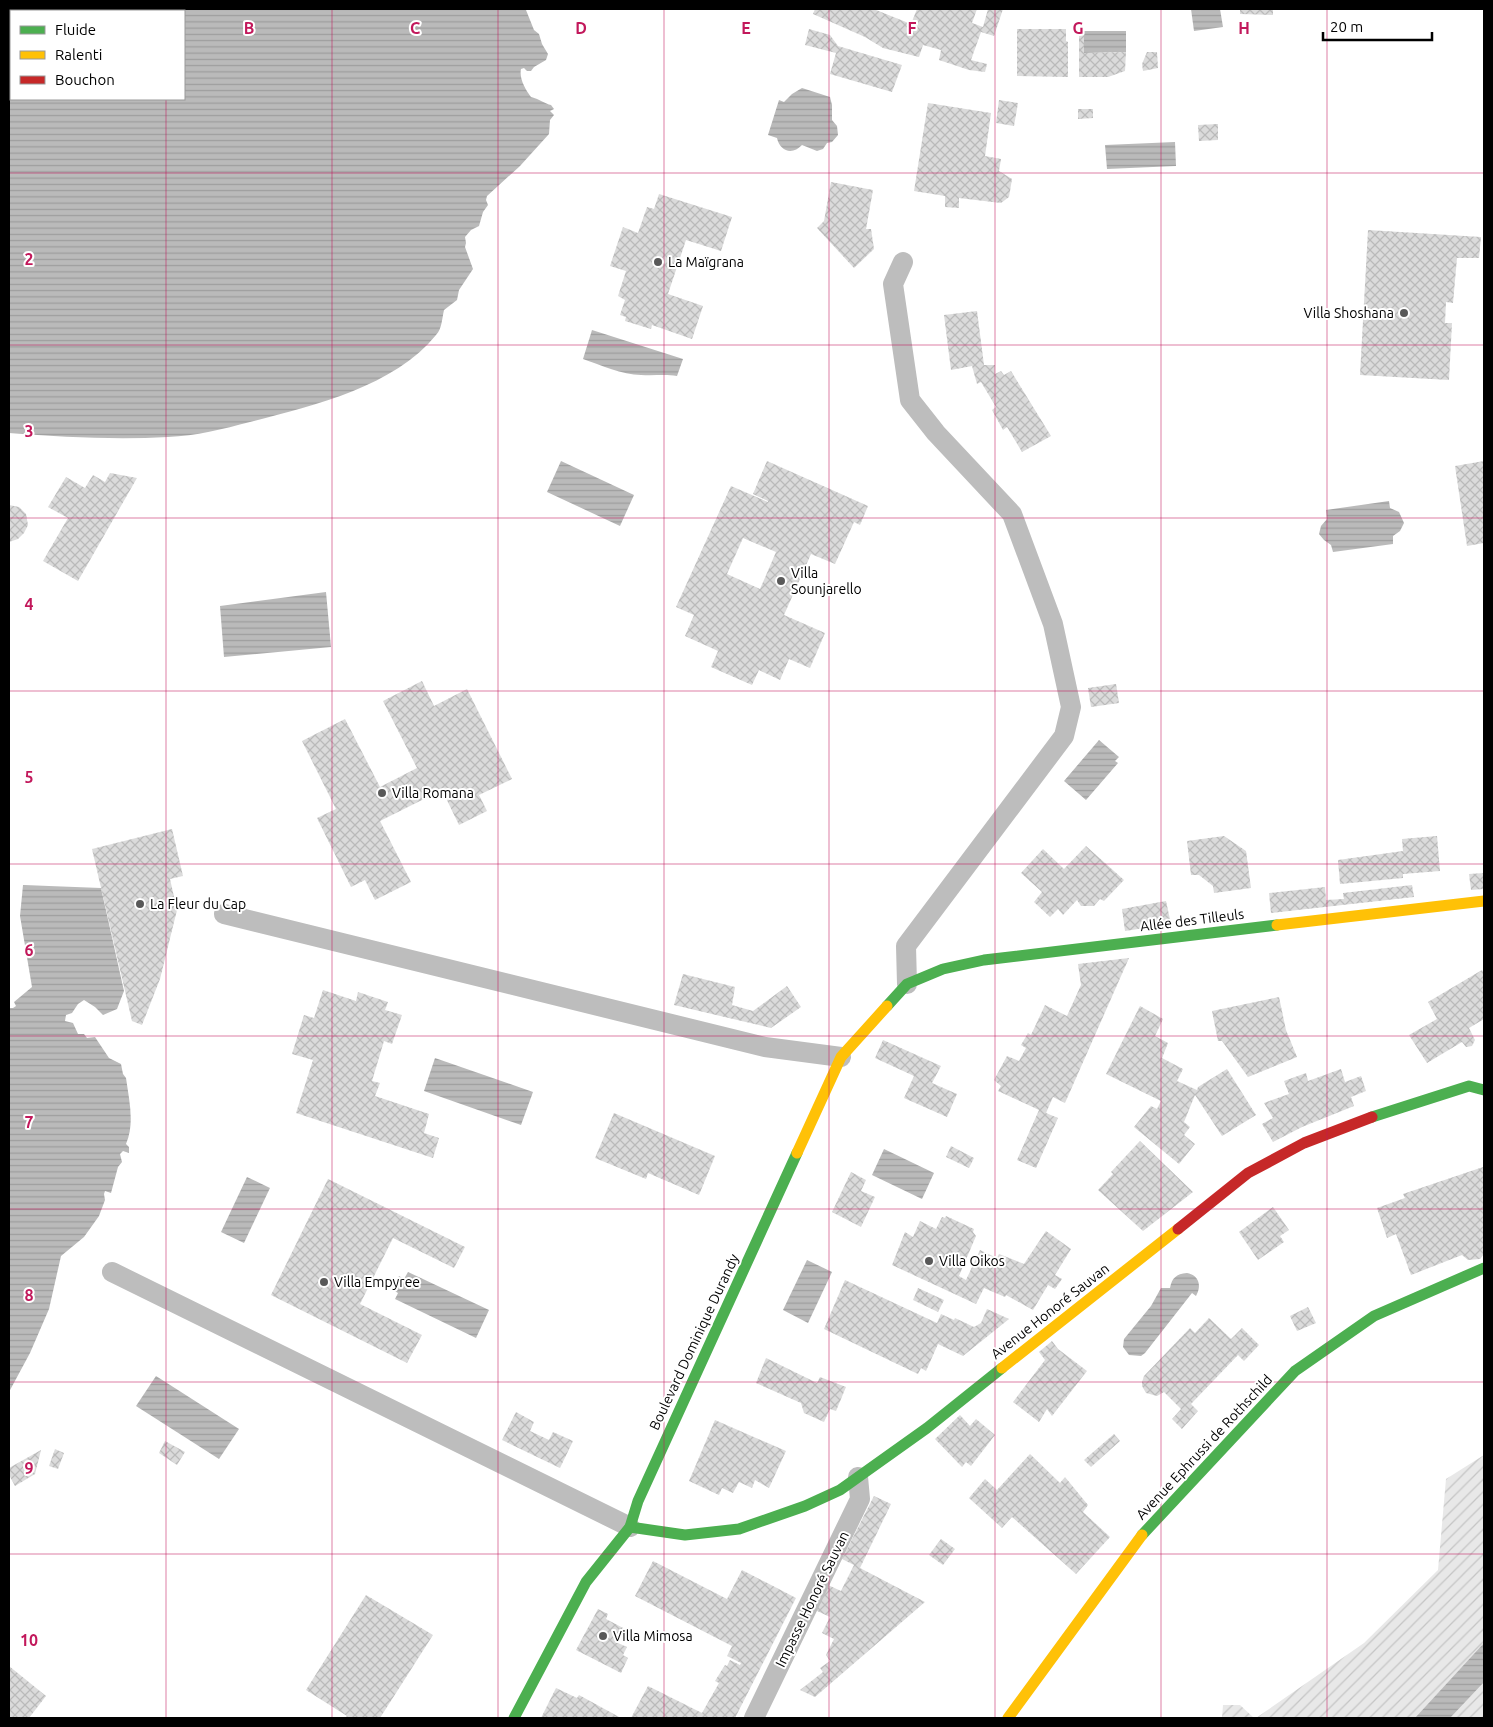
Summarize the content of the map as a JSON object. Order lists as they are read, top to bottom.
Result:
{
  "streets": {
    "street": [
      "Allée des Tilleuls",
      "Avenue Honoré Sauvan",
      "Boulevard Dominique Durandy",
      "Avenue Ephrussi de Rothschild"
    ],
    "lane": ["Impasse Honoré Sauvan"]
  },
  "crossings": [
    ["Allée des Tilleuls", "Boulevard Dominique Durandy"],
    ["Avenue Honoré Sauvan", "Boulevard Dominique Durandy"],
    ["Avenue Honoré Sauvan", "Impasse Honoré Sauvan"]
  ],
  "places": [
    "La Maïgrana",
    "Villa Shoshana",
    "Villa Sounjarello",
    "Villa Romana",
    "La Fleur du Cap",
    "Villa Oikos",
    "Villa Empyree",
    "Villa Mimosa"
  ],
  "legend": ["Fluide", "Ralenti", "Bouchon"],
  "scale_bar": "20 m",
  "grid": {
    "columns": [
      "B",
      "C",
      "D",
      "E",
      "F",
      "G",
      "H"
    ],
    "rows": [
      "2",
      "3",
      "4",
      "5",
      "6",
      "7",
      "8",
      "9",
      "10"
    ]
  }
}
